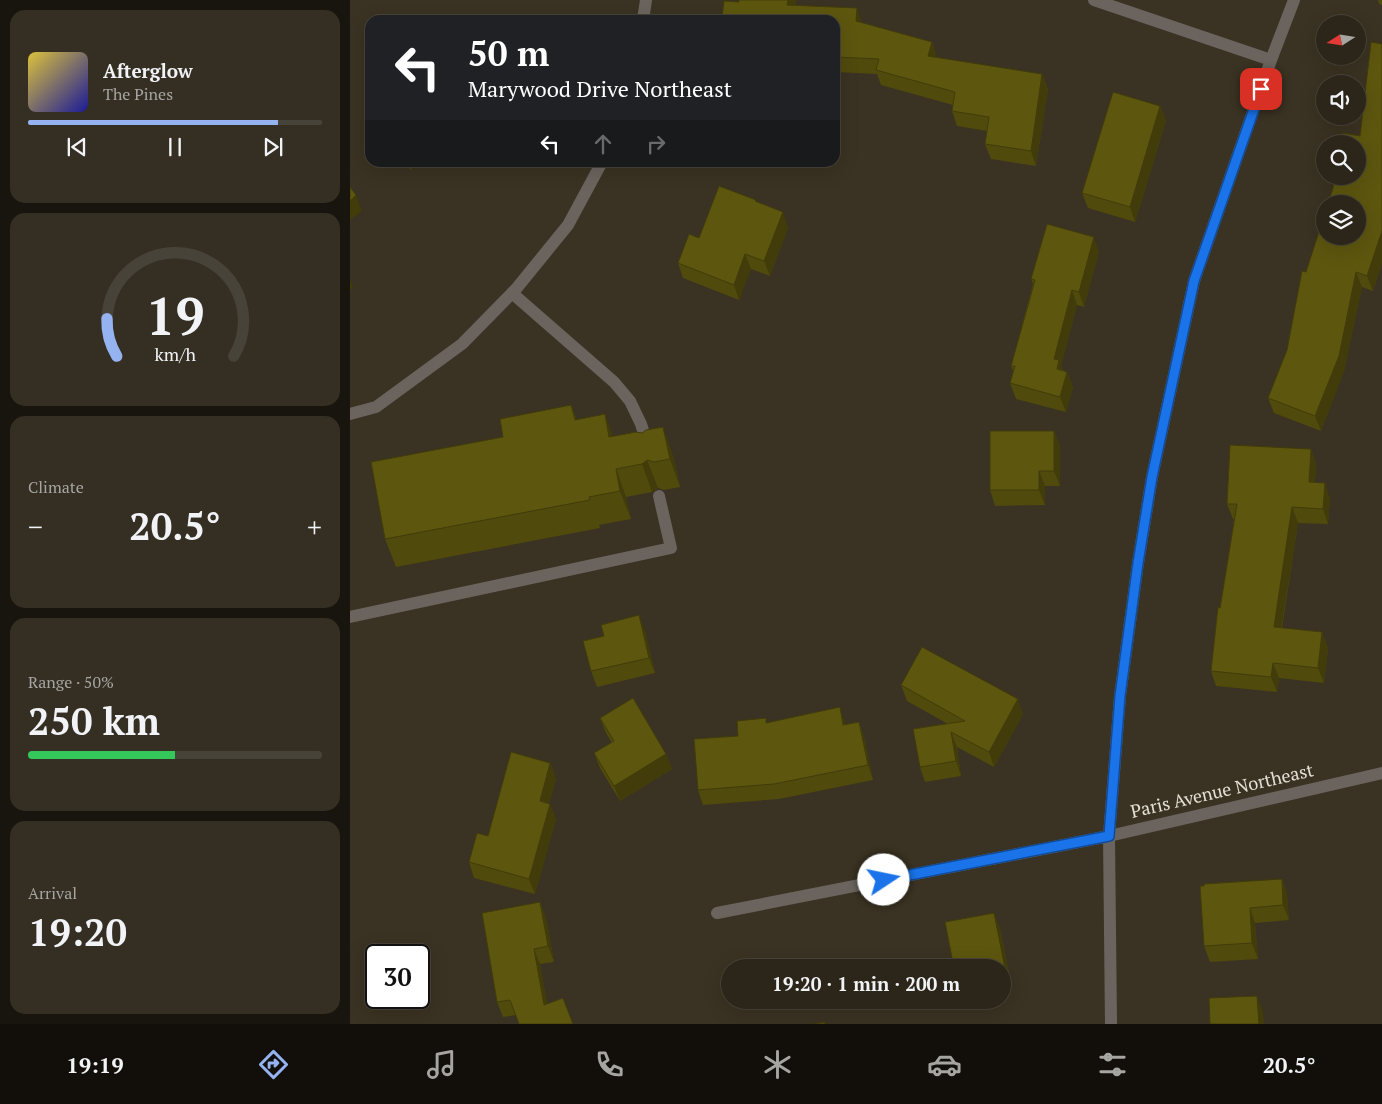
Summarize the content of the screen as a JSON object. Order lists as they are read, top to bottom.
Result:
{
  "streets": {
    "street": ["Paris Avenue Northeast"]
  },
  "north": "left",
  "page": {
    "turn": ["50 m", "Marywood Drive Northeast"],
    "song": ["Afterglow", "The Pines"],
    "tile": [
      "Climate",
      ["Range · 50%", "250 km"],
      ["Arrival", "19:20"]
    ],
    "heat": ["−", "20.5°", "+"],
    "limit": "30",
    "trip": "19:20 · 1 min · 200 m",
    "tabs": ["19:19", "20.5°"],
    "gauge": ["19", "km/h"]
  }
}
